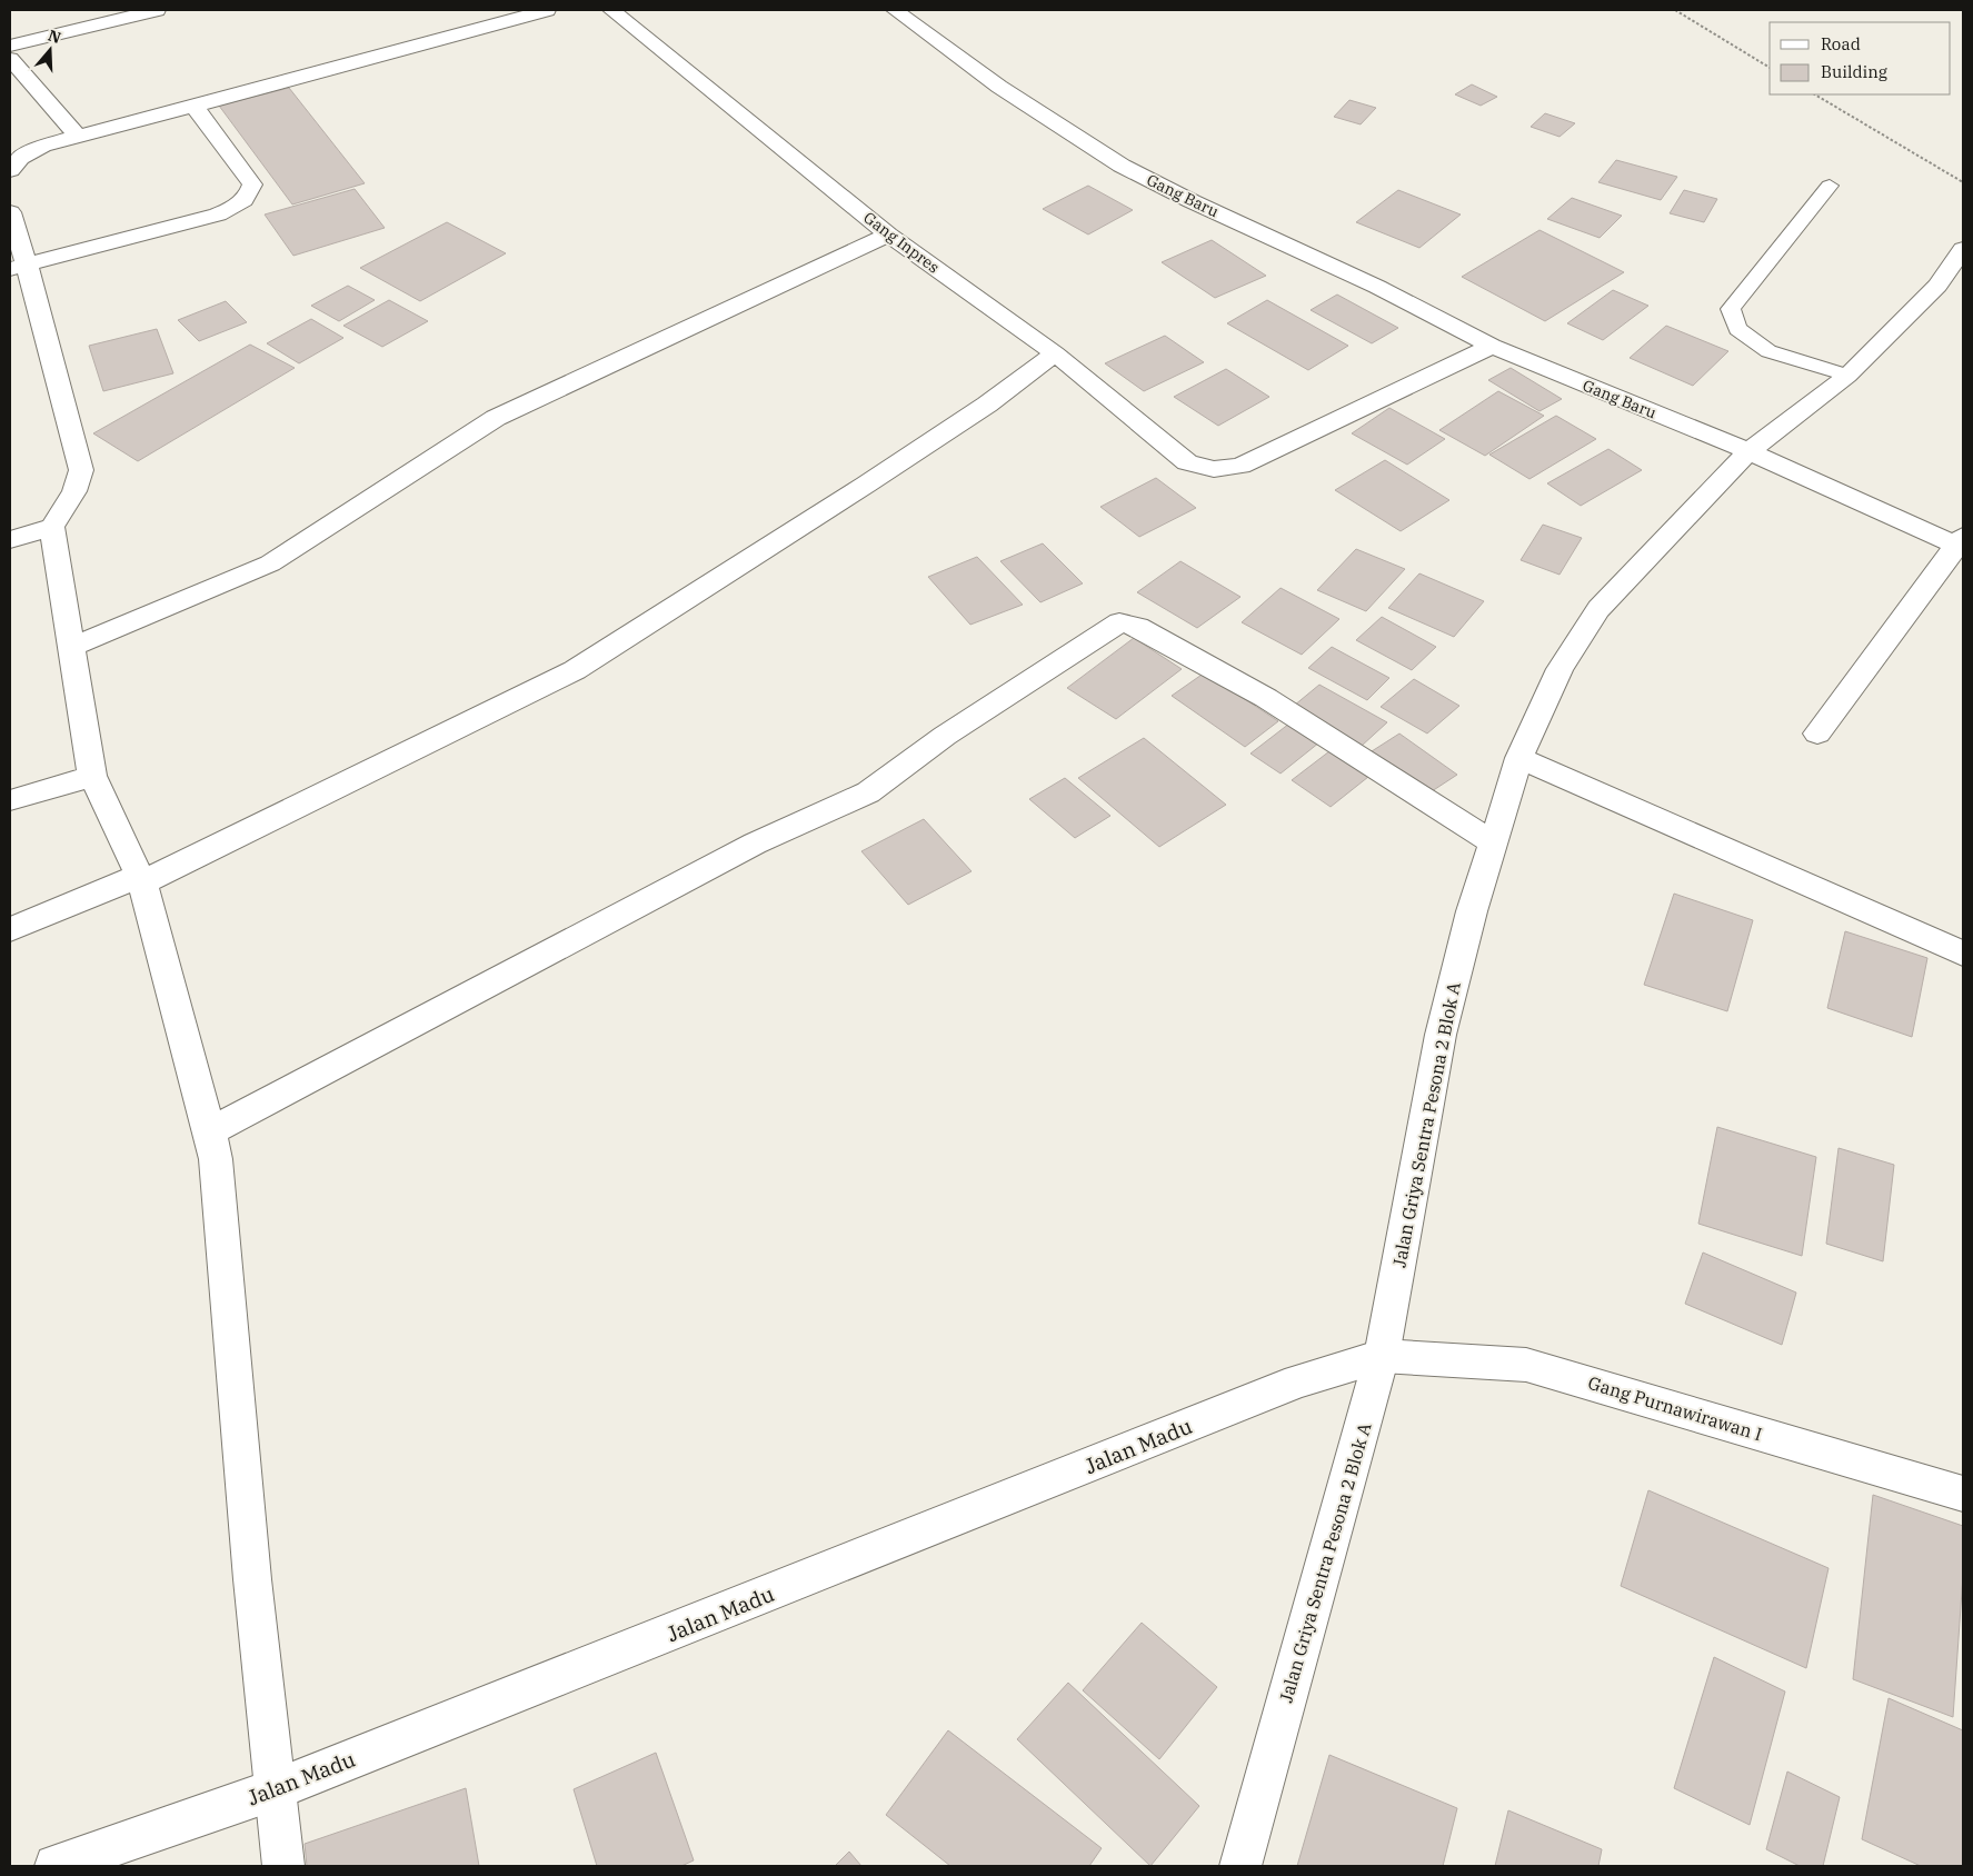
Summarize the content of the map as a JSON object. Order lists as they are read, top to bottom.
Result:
{
  "streets": {
    "street": [
      "Gang Baru",
      "Gang Inpres",
      "Jalan Griya Sentra Pesona 2 Blok A",
      "Gang Purnawirawan I",
      "Jalan Madu"
    ]
  },
  "crossings": [
    ["Gang Baru", "Gang Inpres"],
    ["Gang Baru", "Jalan Griya Sentra Pesona 2 Blok A"],
    ["Jalan Griya Sentra Pesona 2 Blok A", "Gang Purnawirawan I"],
    ["Jalan Griya Sentra Pesona 2 Blok A", "Jalan Madu"],
    ["Gang Purnawirawan I", "Jalan Madu"]
  ],
  "legend": ["Road", "Building"],
  "north": "top"
}
